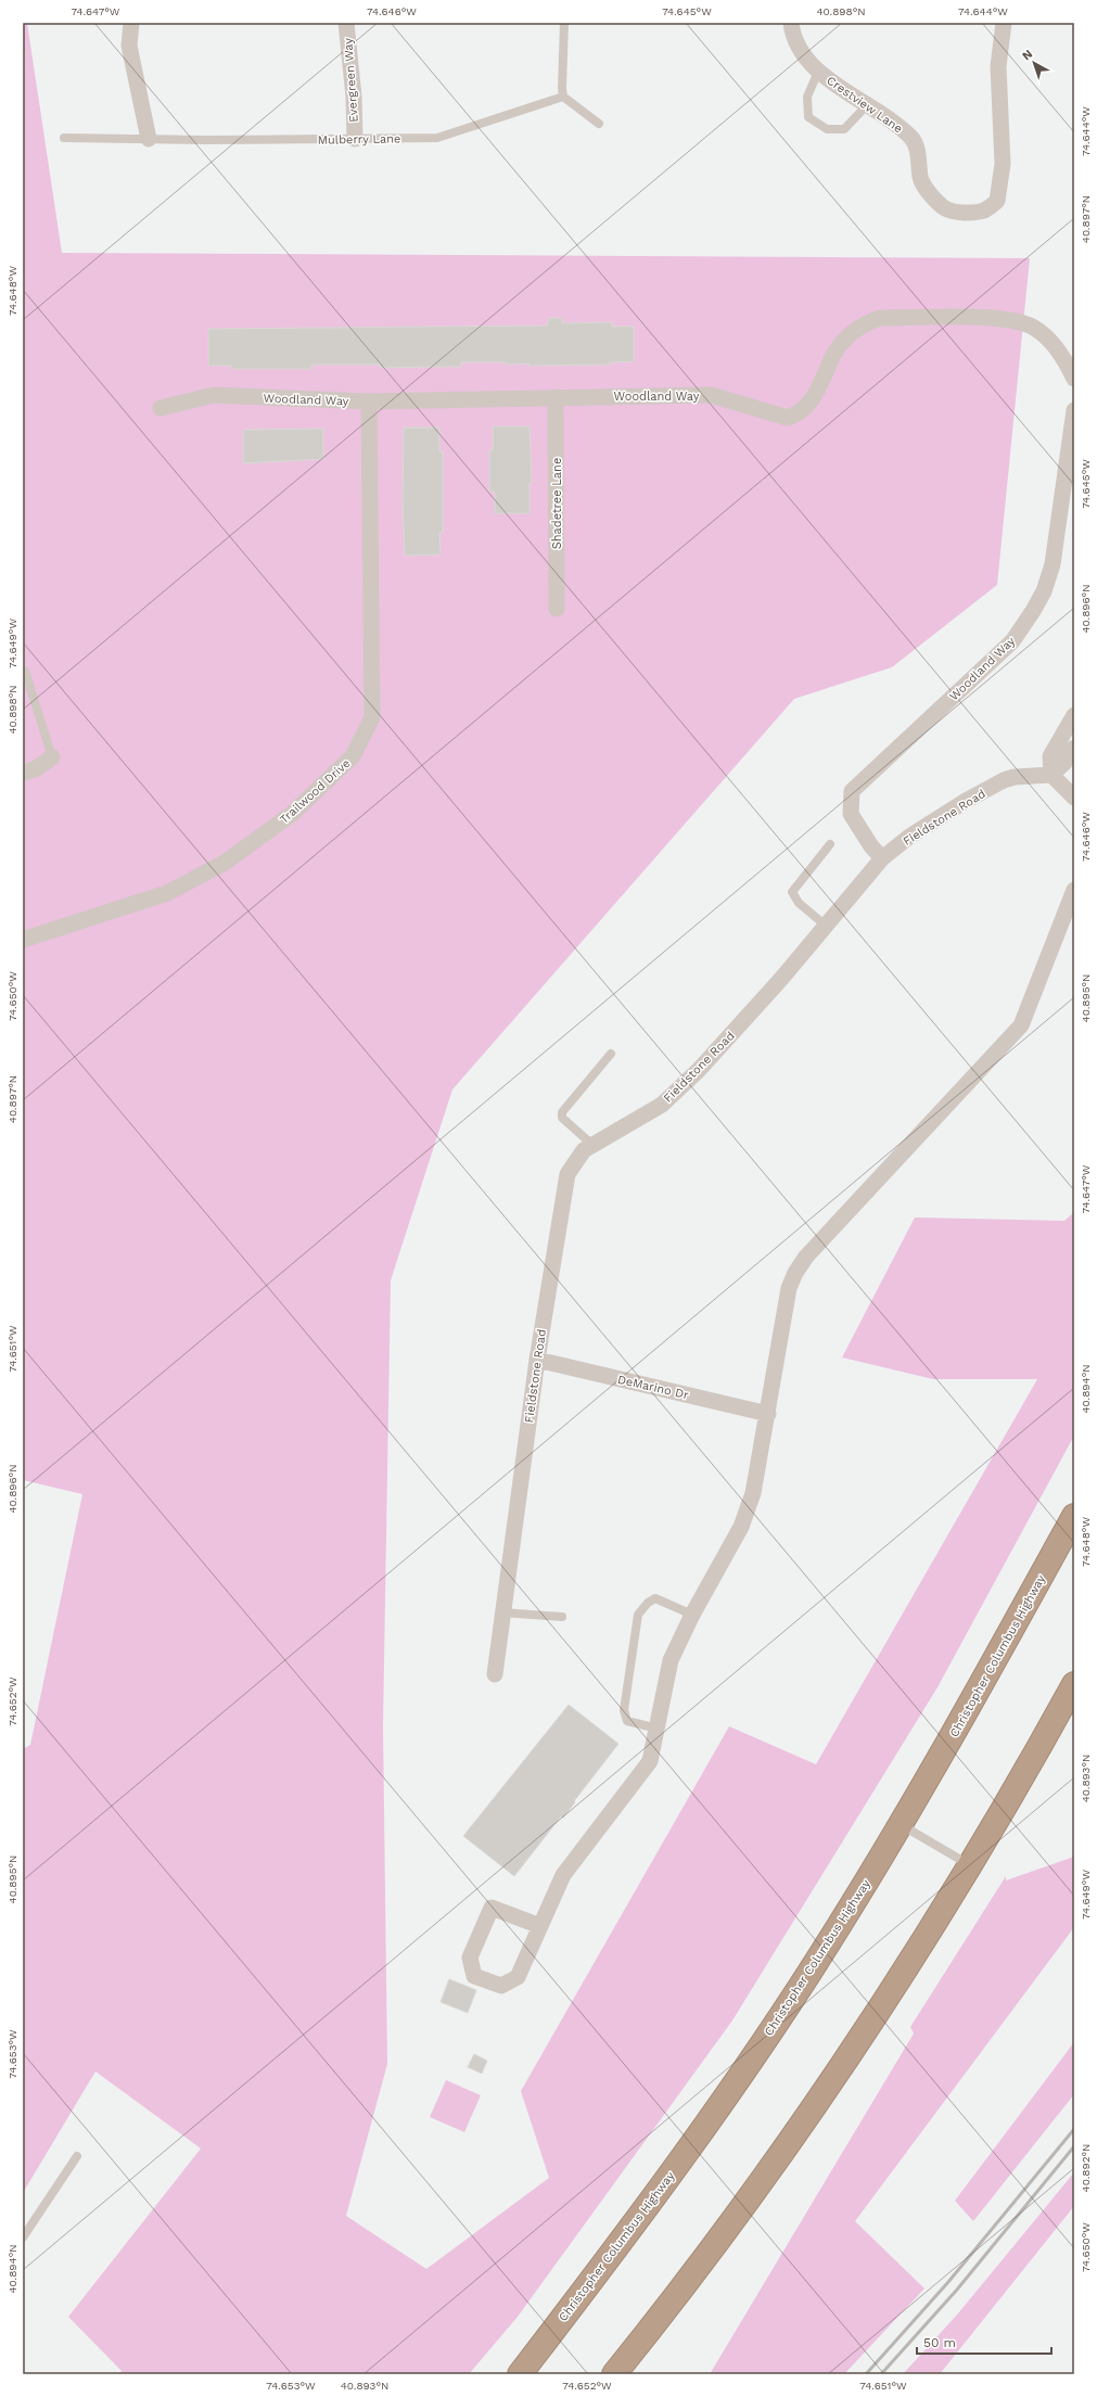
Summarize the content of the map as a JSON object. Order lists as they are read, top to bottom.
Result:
{
  "streets": {
    "highway": ["Christopher Columbus Highway"],
    "street": [
      "Evergreen Way",
      "Crestview Lane",
      "Woodland Way",
      "Shadetree Lane",
      "Trailwood Drive",
      "Fieldstone Road",
      "DeMarino Dr"
    ],
    "lane": ["Mulberry Lane"]
  },
  "crossings": [
    ["Evergreen Way", "Mulberry Lane"],
    ["Woodland Way", "Shadetree Lane"],
    ["Woodland Way", "Trailwood Drive"],
    ["Woodland Way", "Fieldstone Road"],
    ["Fieldstone Road", "DeMarino Dr"]
  ],
  "scale_bar": "50 m",
  "north": "top left",
  "coordinates": [
    "74.647°W",
    "74.646°W",
    "74.645°W",
    "40.898°N",
    "74.644°W",
    "40.897°N",
    "74.648°W",
    "40.896°N",
    "74.649°W",
    "74.650°W",
    "40.895°N",
    "74.651°W",
    "40.894°N",
    "74.652°W",
    "40.893°N",
    "74.653°W",
    "40.892°N"
  ]
}
